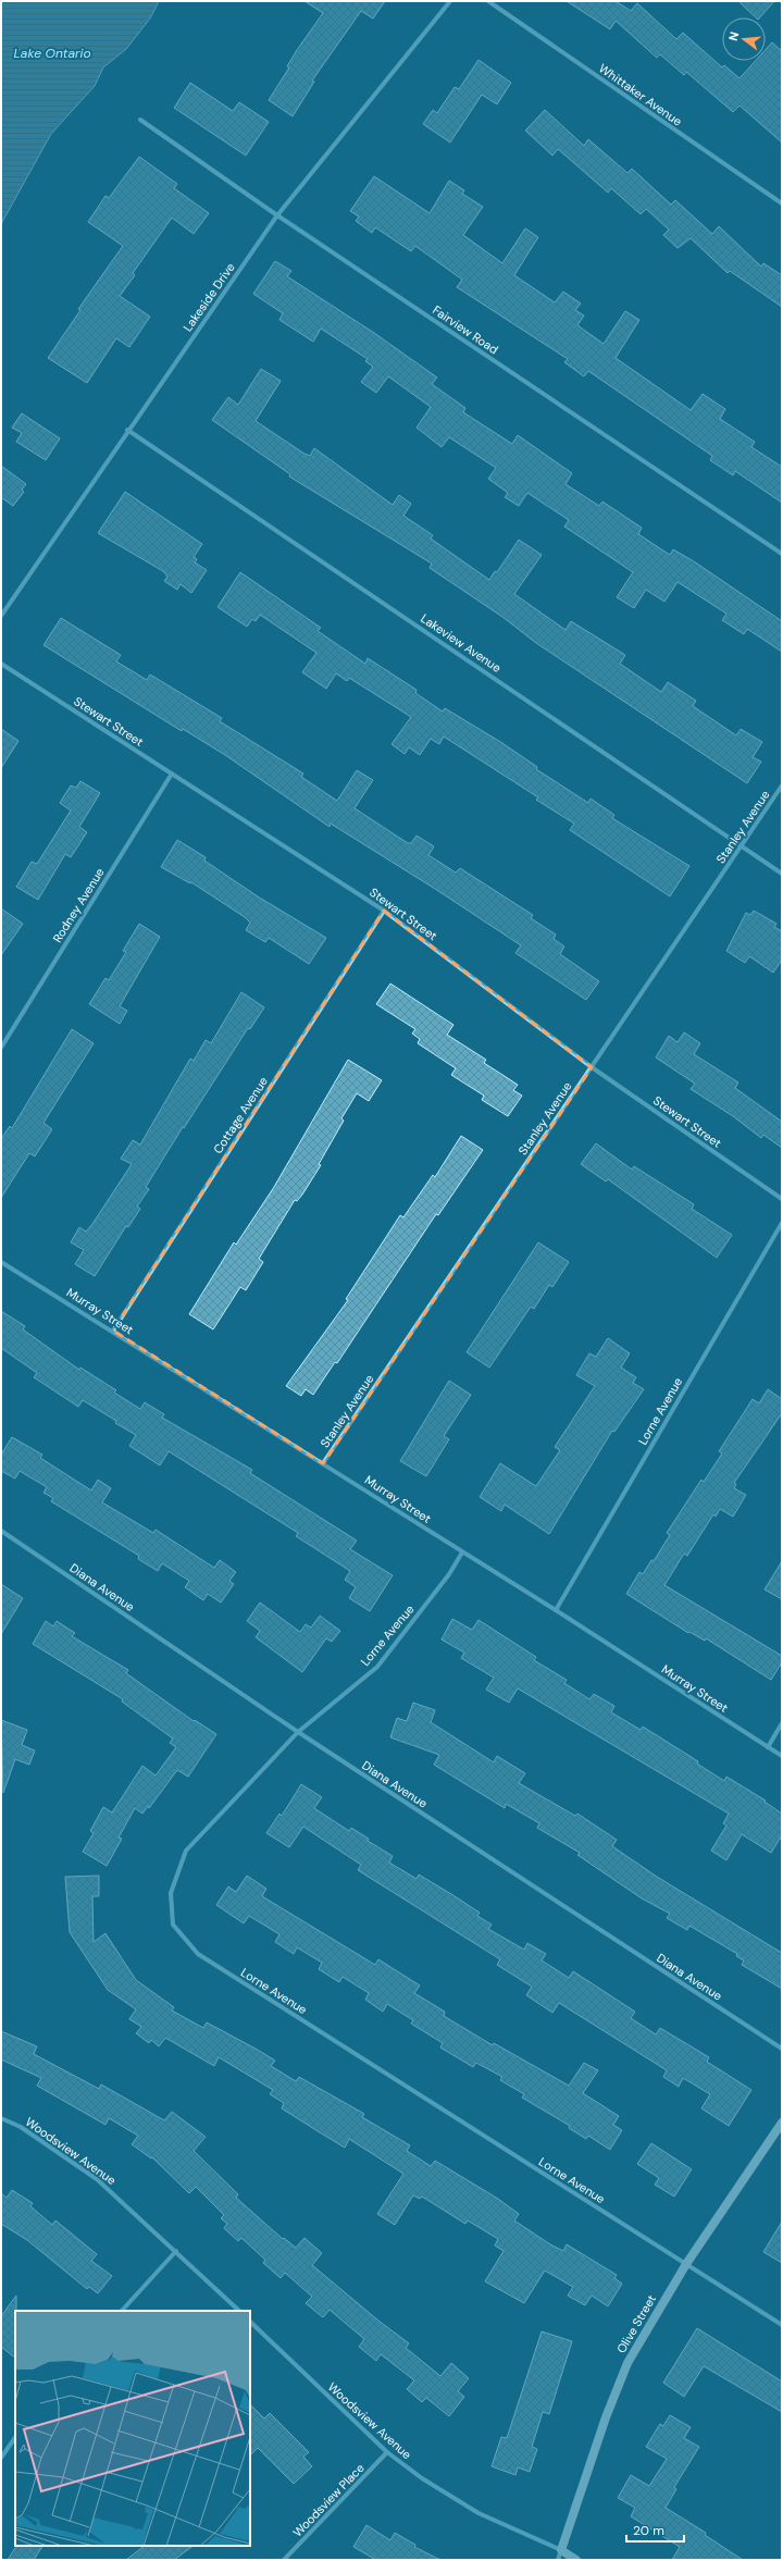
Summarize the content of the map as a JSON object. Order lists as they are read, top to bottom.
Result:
{
  "streets": {
    "street": [
      "Whittaker Avenue",
      "Lakeside Drive",
      "Fairview Road",
      "Lakeview Avenue",
      "Stewart Street",
      "Stanley Avenue",
      "Rodney Avenue",
      "Cottage Avenue",
      "Murray Street",
      "Lorne Avenue",
      "Diana Avenue",
      "Woodsview Avenue",
      "Olive Street",
      "Woodsview Place"
    ]
  },
  "crossings": [
    ["Lakeside Drive", "Fairview Road"],
    ["Lakeside Drive", "Lakeview Avenue"],
    ["Lakeview Avenue", "Stanley Avenue"],
    ["Stewart Street", "Stanley Avenue"],
    ["Stewart Street", "Rodney Avenue"],
    ["Stewart Street", "Cottage Avenue"],
    ["Stanley Avenue", "Murray Street"],
    ["Cottage Avenue", "Murray Street"],
    ["Murray Street", "Lorne Avenue"],
    ["Lorne Avenue", "Diana Avenue"],
    ["Lorne Avenue", "Olive Street"],
    ["Woodsview Avenue", "Olive Street"],
    ["Woodsview Avenue", "Woodsview Place"]
  ],
  "water": ["Lake Ontario"],
  "scale_bar": "20 m",
  "north": "left"
}
